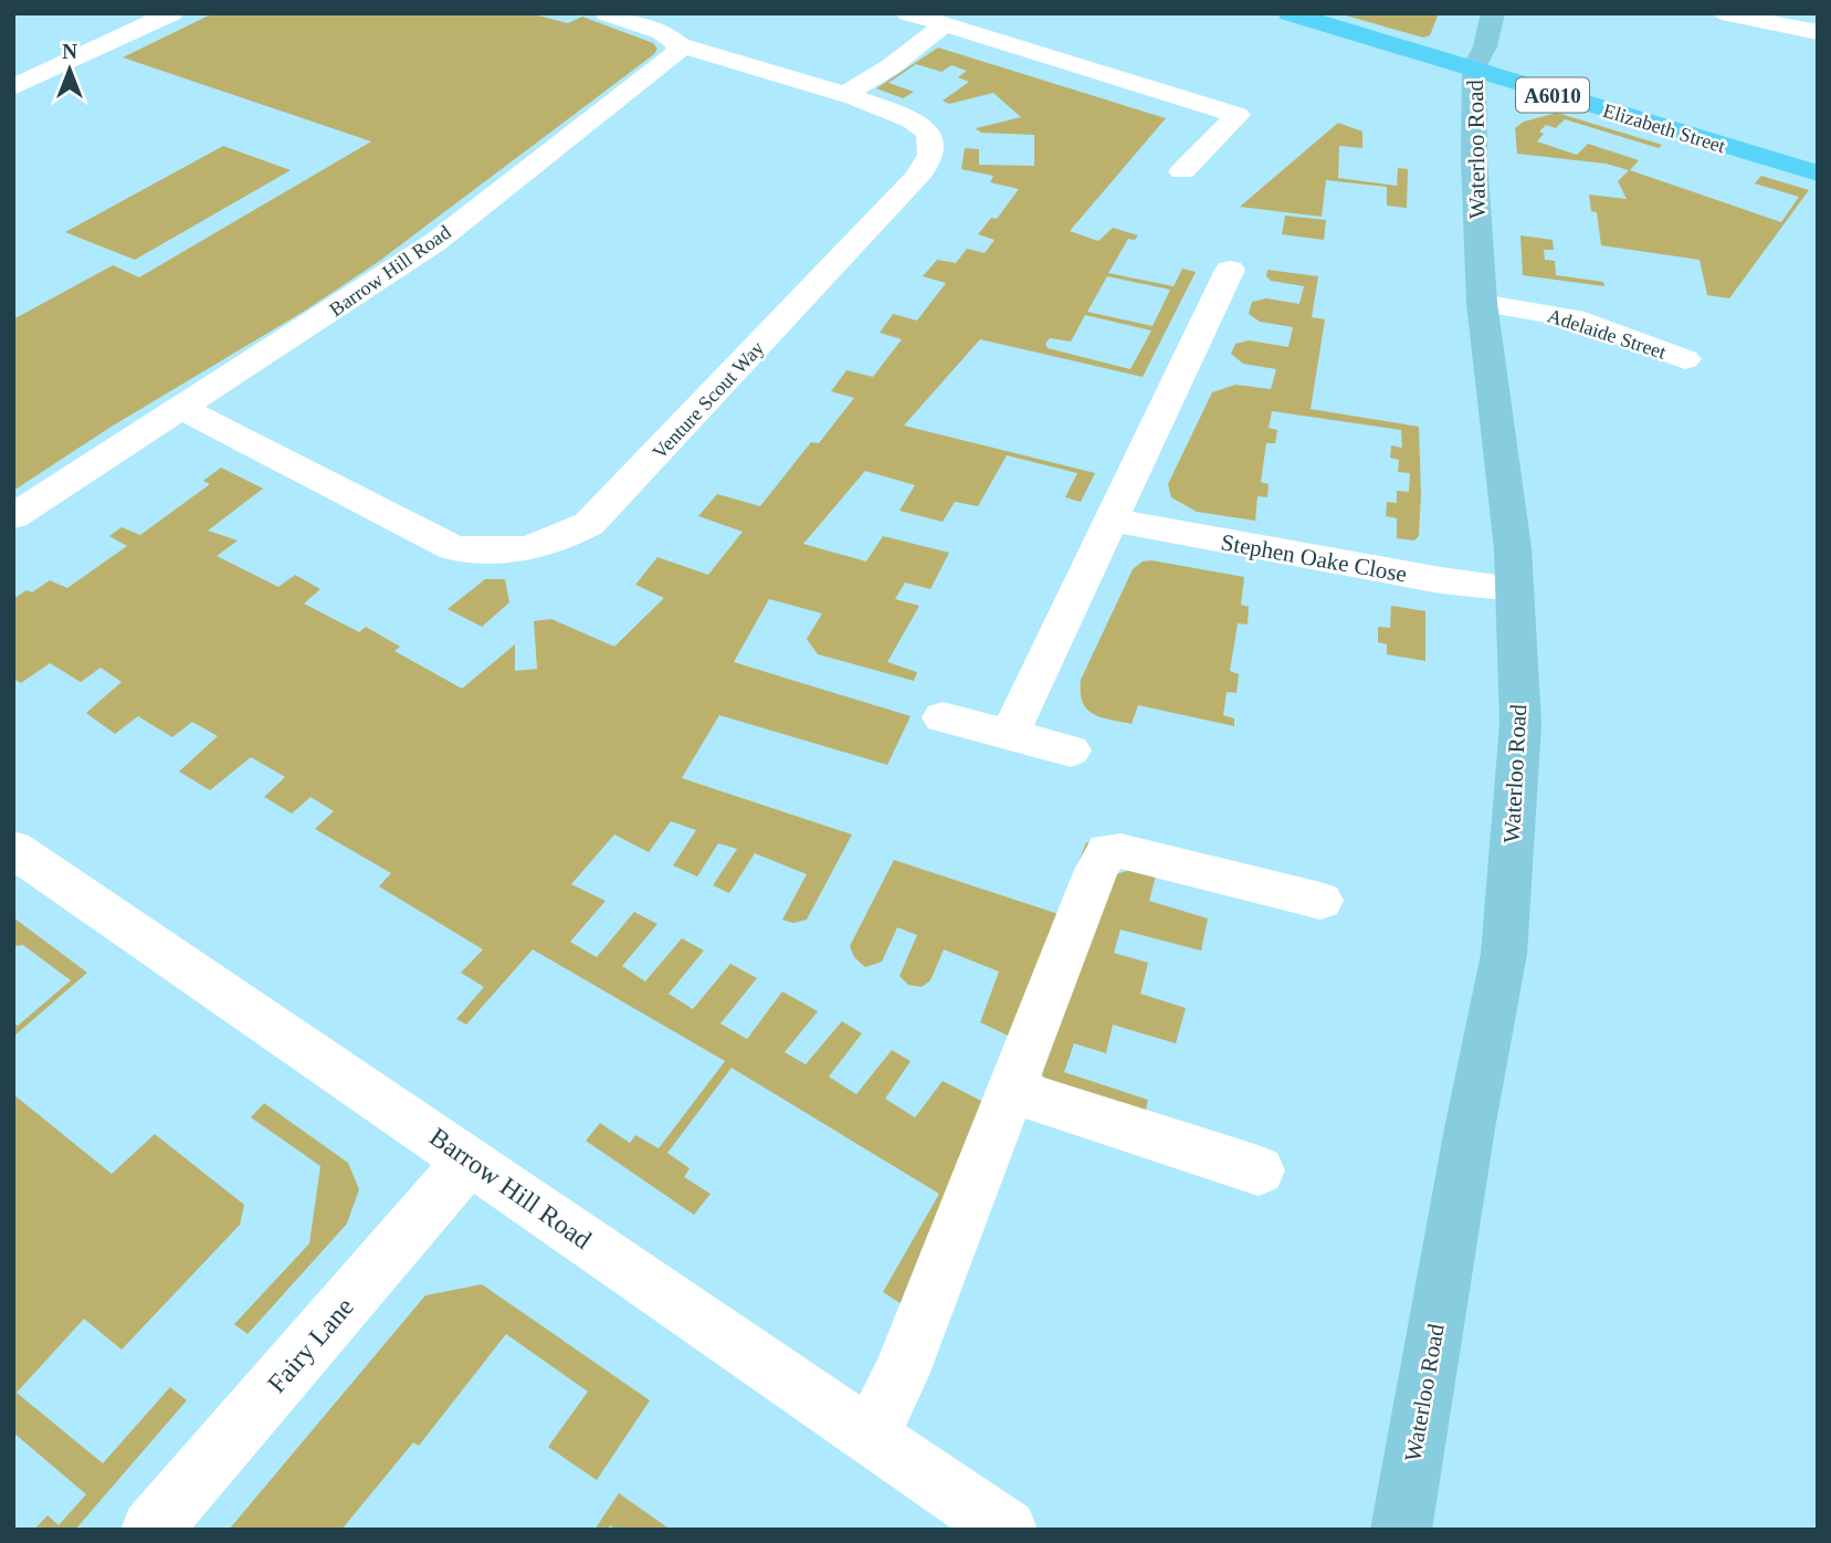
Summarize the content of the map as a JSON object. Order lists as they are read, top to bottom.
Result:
{
  "streets": {
    "highway": ["A6010", "Elizabeth Street"],
    "main road": ["Waterloo Road"],
    "street": [
      "Barrow Hill Road",
      "Adelaide Street",
      "Venture Scout Way",
      "Stephen Oake Close",
      "Fairy Lane"
    ]
  },
  "crossings": [
    ["Elizabeth Street", "Waterloo Road"],
    ["Waterloo Road", "Adelaide Street"],
    ["Waterloo Road", "Stephen Oake Close"],
    ["Barrow Hill Road", "Venture Scout Way"],
    ["Barrow Hill Road", "Fairy Lane"]
  ],
  "north": "top"
}
